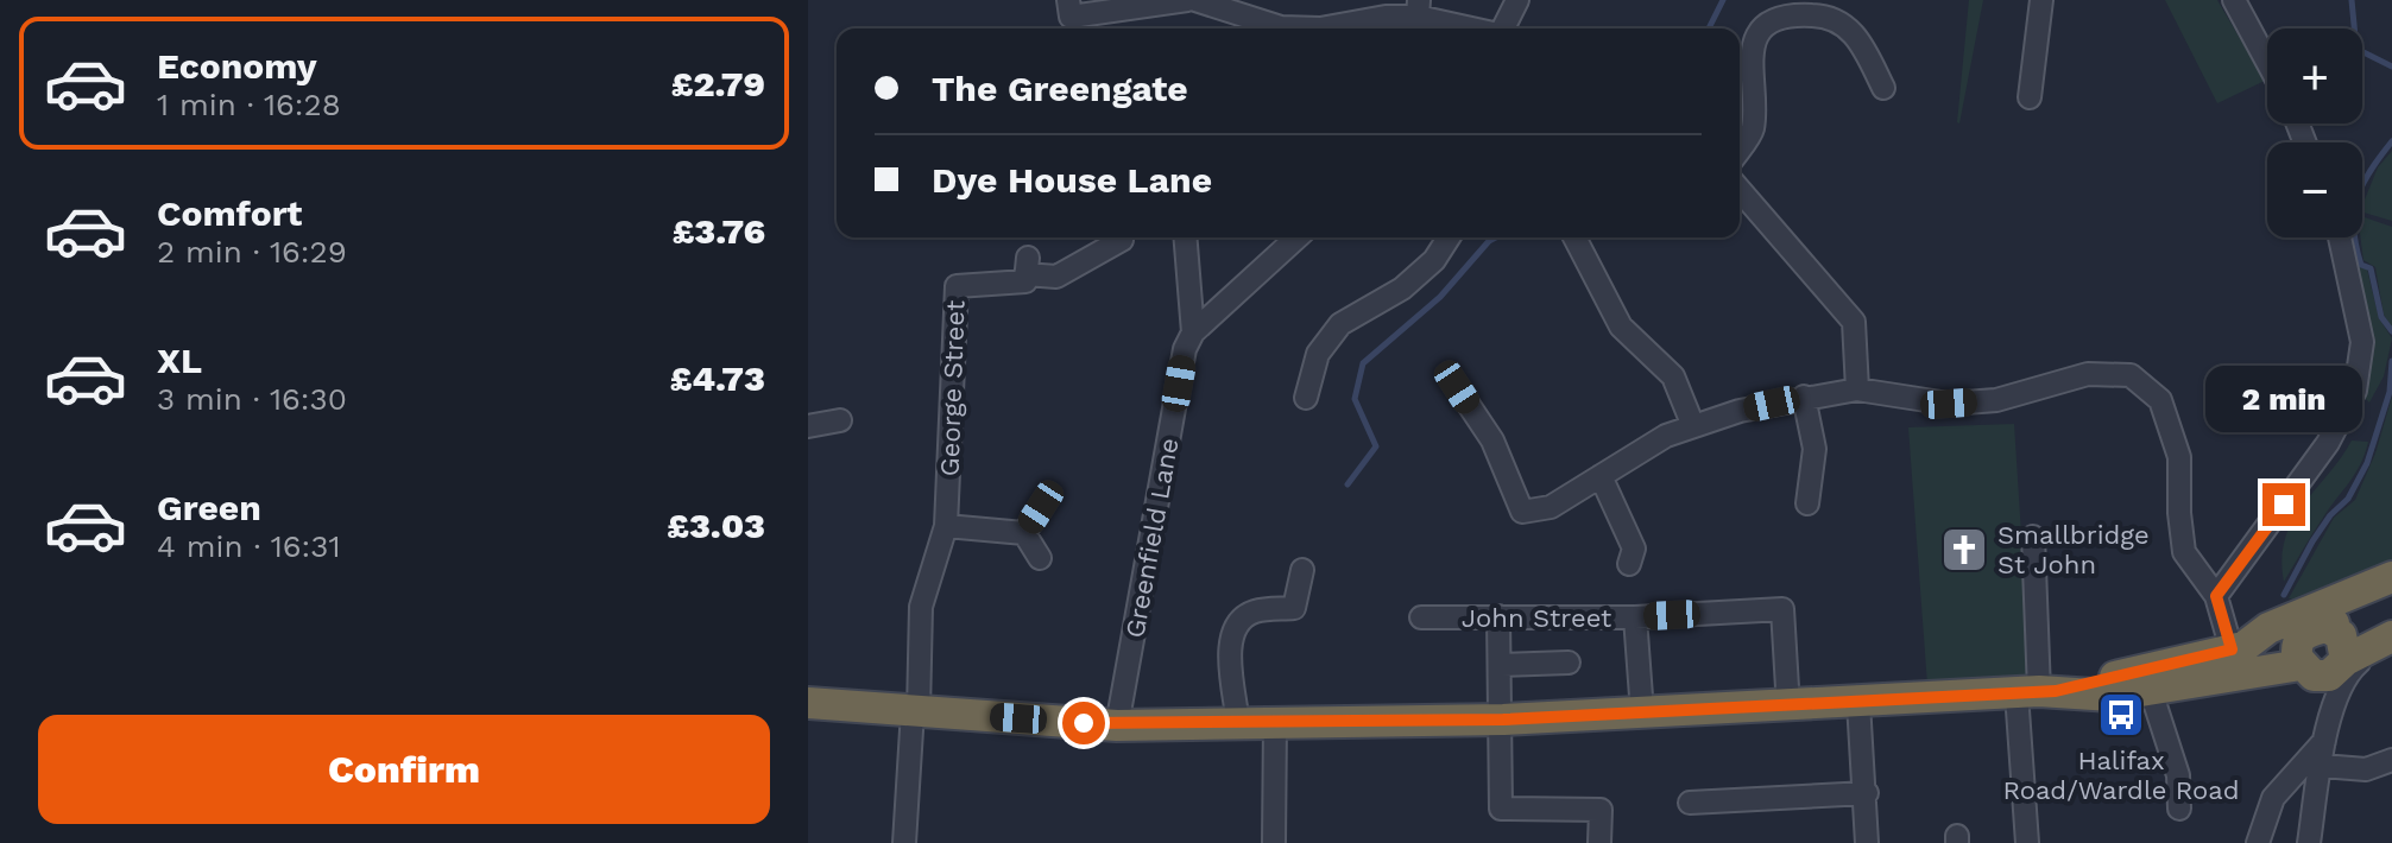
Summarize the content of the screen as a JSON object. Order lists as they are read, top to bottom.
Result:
{
  "streets": {
    "street": ["George Street", "Greenfield Lane", "John Street"]
  },
  "places": {
    "church": ["Smallbridge St John"],
    "bus stop": ["Halifax Road/Wardle Road"]
  },
  "page": {
    "list": [
      {
        "name": "Economy",
        "note": "1 min · 16:28",
        "value": "£2.79"
      },
      {
        "name": "Comfort",
        "note": "2 min · 16:29",
        "value": "£3.76"
      },
      {
        "name": "XL",
        "note": "3 min · 16:30",
        "value": "£4.73"
      },
      {
        "name": "Green",
        "note": "4 min · 16:31",
        "value": "£3.03"
      }
    ],
    "map_buttons": ["+", "−"],
    "banner": ["The Greengate", "Dye House Lane"],
    "bubble": "2 min",
    "buttons": "Confirm"
  }
}
